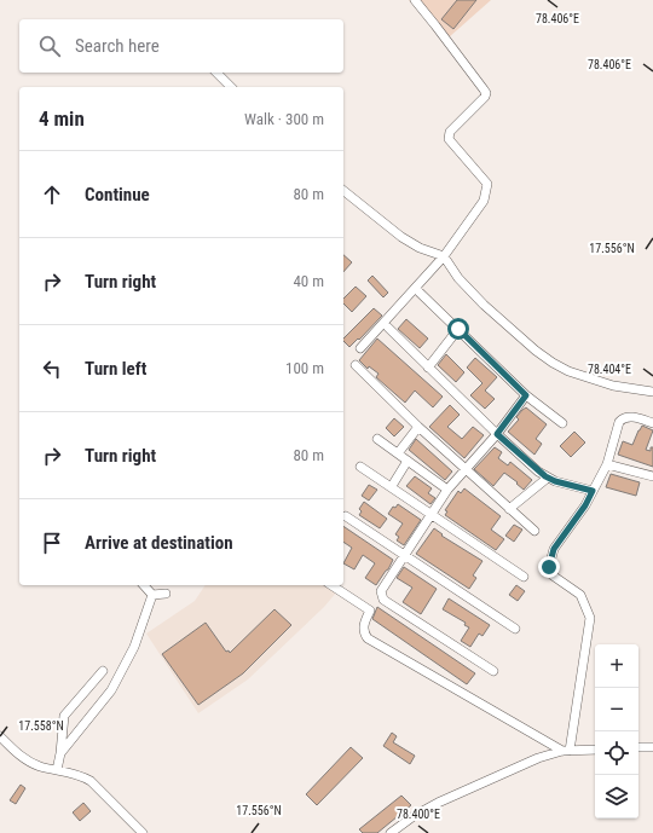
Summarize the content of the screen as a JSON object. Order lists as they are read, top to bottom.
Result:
{
  "page": {
    "search": "Search here",
    "heading": ["4 min", "Walk · 300 m"],
    "list": [
      ["Continue", "80 m"],
      ["Turn right", "40 m"],
      ["Turn left", "100 m"],
      ["Turn right", "80 m"],
      "Arrive at destination"
    ],
    "map_buttons": ["+", "−"]
  },
  "coordinates": [
    "78.406°E",
    "17.556°N",
    "78.404°E",
    "17.558°N",
    "78.400°E"
  ]
}
